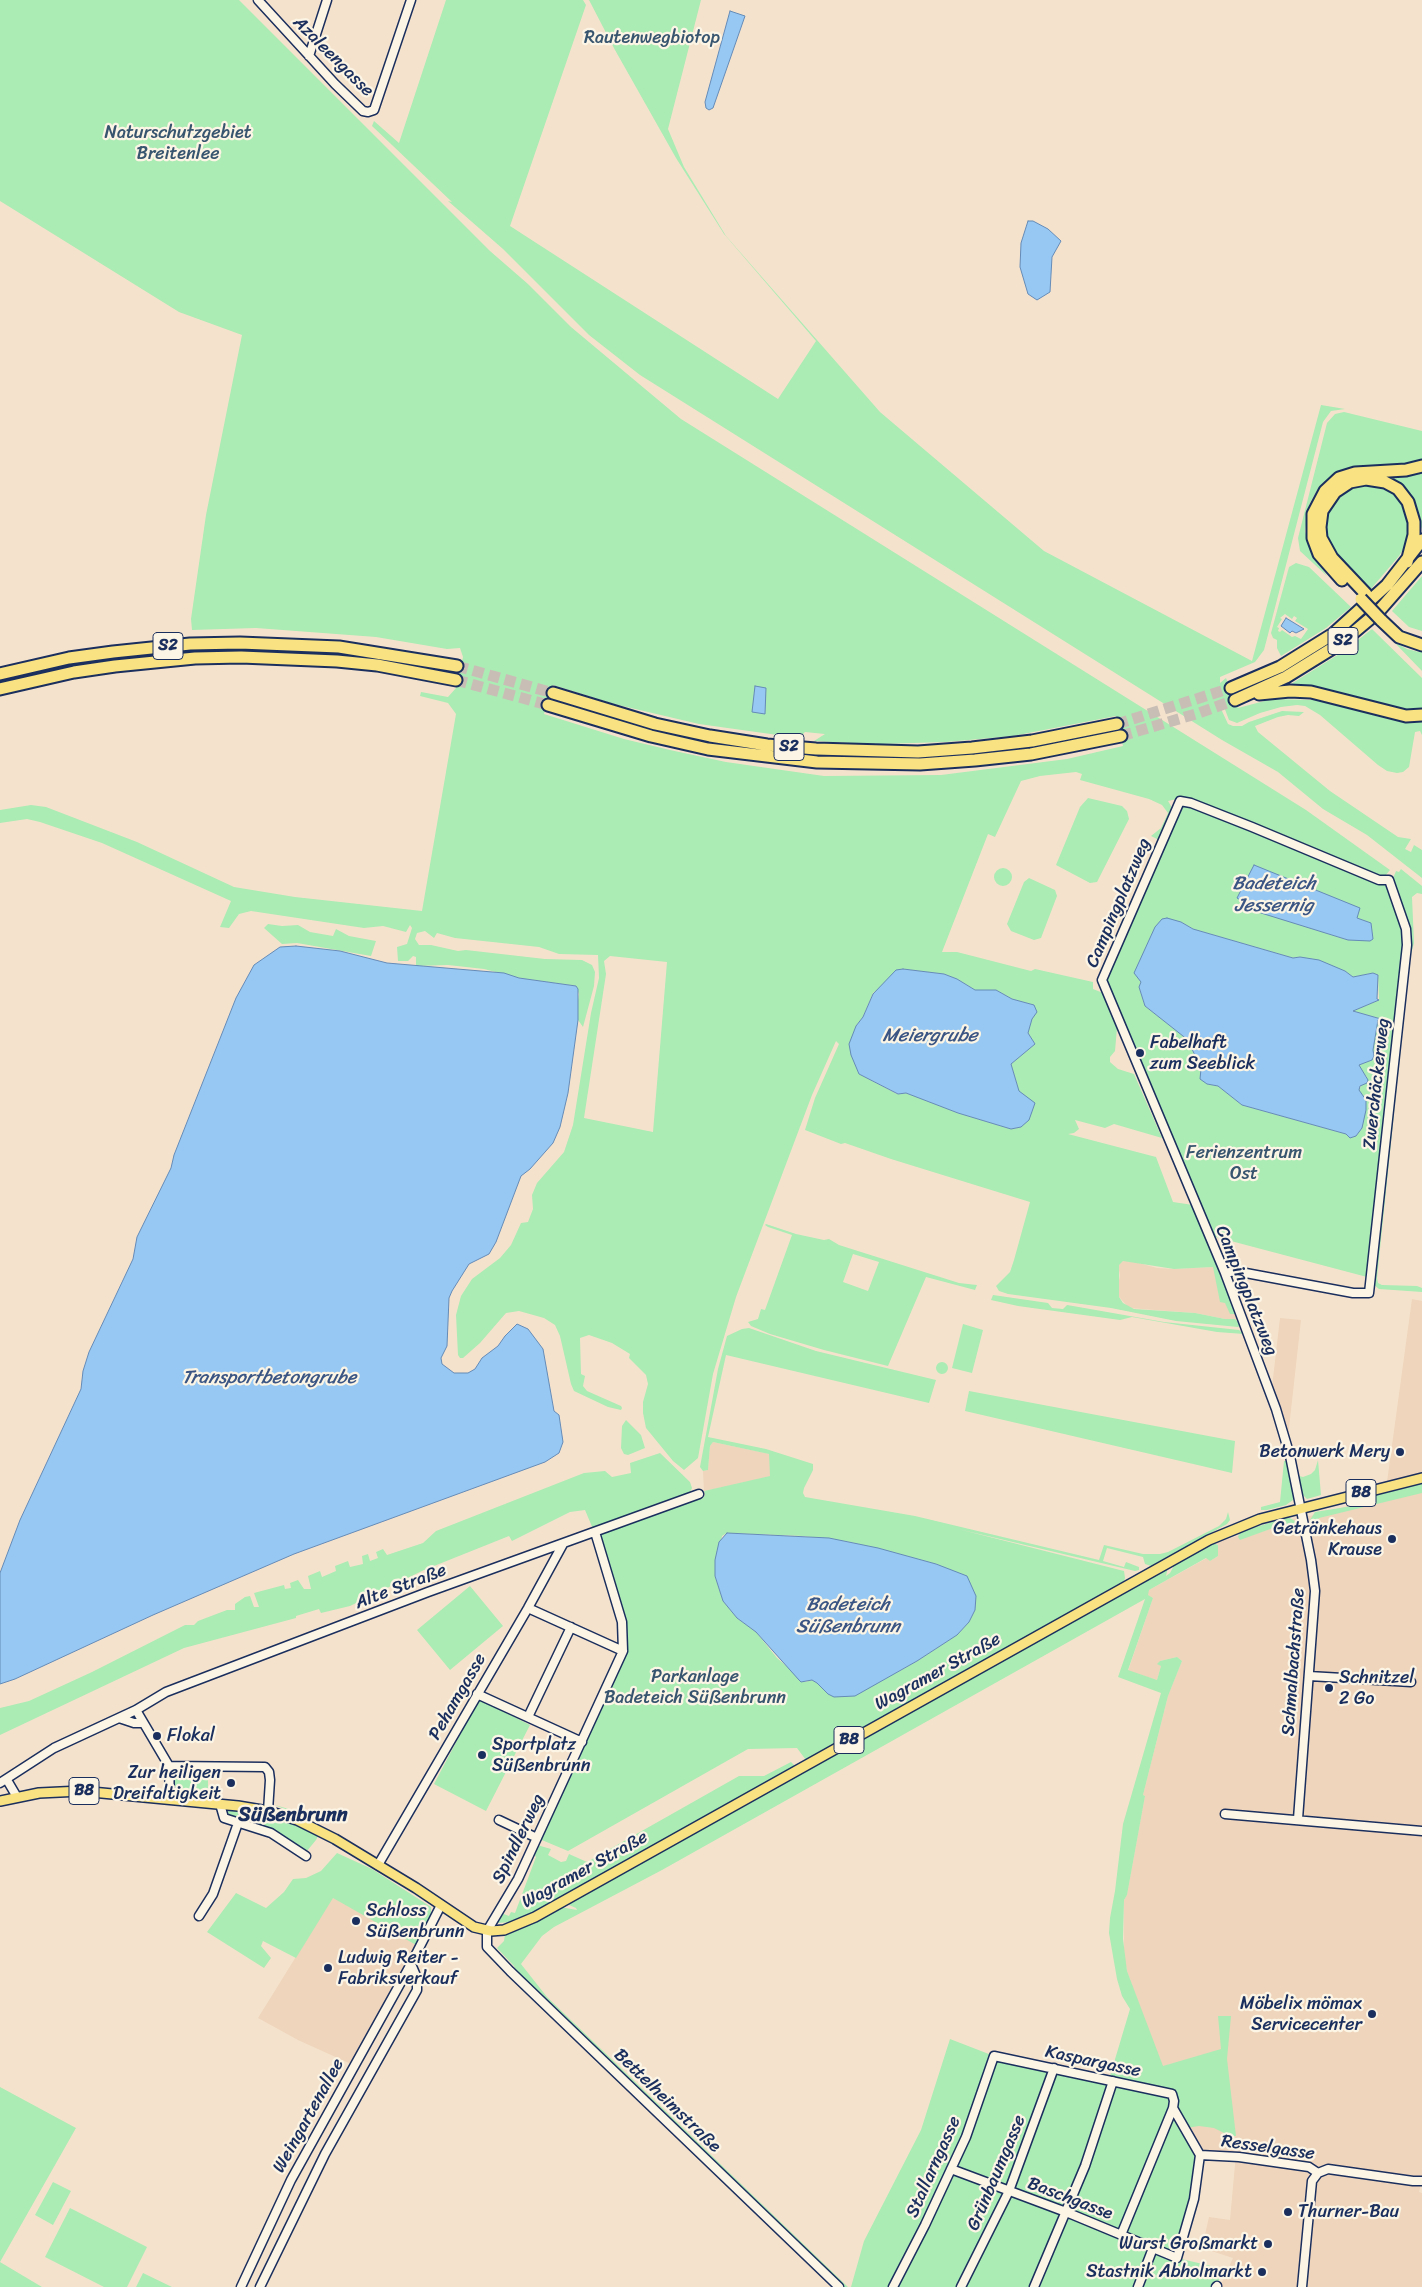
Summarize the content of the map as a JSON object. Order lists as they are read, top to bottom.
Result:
{
  "streets": {
    "highway": ["S2"],
    "main road": ["B8", "Wagramer Straße"],
    "street": [
      "Azaleengasse",
      "Campingplatzweg",
      "Zwerchäckerweg",
      "Alte Straße",
      "Schmalbachstraße",
      "Pehamgasse",
      "Spindlerweg",
      "Kaspargasse",
      "Bettelheimstraße",
      "Weingartenallee",
      "Resselgasse",
      "Stallarngasse",
      "Grünbaumgasse",
      "Baschgasse"
    ]
  },
  "crossings": [
    ["Campingplatzweg", "Zwerchäckerweg"],
    ["Campingplatzweg", "Schmalbachstraße"],
    ["Campingplatzweg", "Wagramer Straße"],
    ["B8", "Wagramer Straße"],
    ["B8", "Pehamgasse"],
    ["B8", "Spindlerweg"],
    ["B8", "Bettelheimstraße"],
    ["B8", "Weingartenallee"],
    ["Alte Straße", "Pehamgasse"],
    ["Alte Straße", "Spindlerweg"],
    ["Schmalbachstraße", "Wagramer Straße"],
    ["Wagramer Straße", "Spindlerweg"],
    ["Wagramer Straße", "Bettelheimstraße"],
    ["Spindlerweg", "Bettelheimstraße"],
    ["Kaspargasse", "Stallarngasse"],
    ["Kaspargasse", "Grünbaumgasse"],
    ["Resselgasse", "Baschgasse"],
    ["Stallarngasse", "Baschgasse"],
    ["Grünbaumgasse", "Baschgasse"]
  ],
  "districts": ["Süßenbrunn"],
  "water": [
    "Badeteich Jessernig",
    "Meiergrube",
    "Transportbetongrube",
    "Badeteich Süßenbrunn"
  ],
  "parks": [
    "Rautenwegbiotop",
    "Naturschutzgebiet Breitenlee",
    "Ferienzentrum Ost",
    "Parkanlage Badeteich Süßenbrunn"
  ],
  "places": [
    "Fabelhaft zum Seeblick",
    "Betonwerk Mery",
    "Getränkehaus Krause",
    "Schnitzel 2 Go",
    "Flokal",
    "Sportplatz Süßenbrunn",
    "Zur heiligen Dreifaltigkeit",
    "Schloss Süßenbrunn",
    "Ludwig Reiter - Fabriksverkauf",
    "Möbelix mömax Servicecenter",
    "Thurner-Bau",
    "Wurst Großmarkt",
    "Stastnik Abholmarkt"
  ]
}
